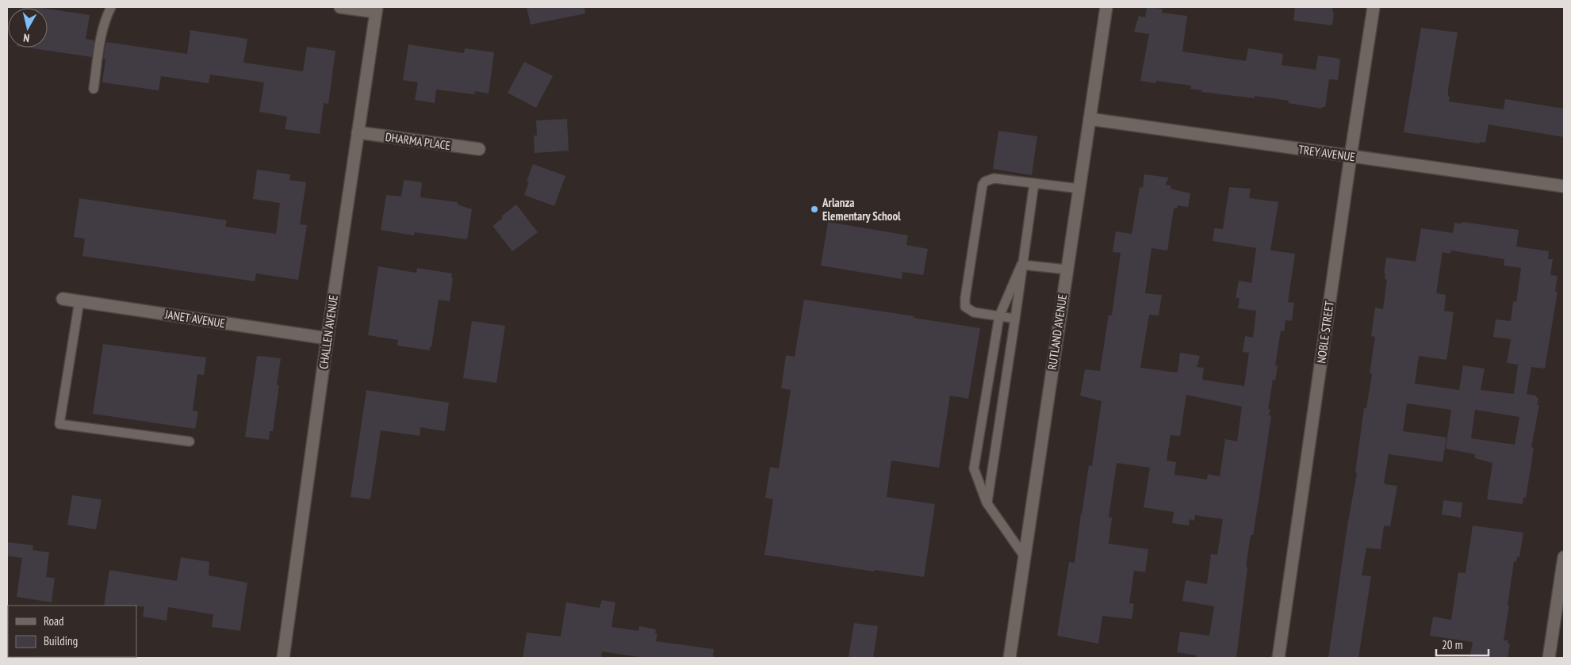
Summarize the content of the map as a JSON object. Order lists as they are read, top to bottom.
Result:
{
  "streets": {
    "street": [
      "DHARMA PLACE",
      "TREY AVENUE",
      "JANET AVENUE",
      "CHALLEN AVENUE",
      "RUTLAND AVENUE",
      "NOBLE STREET"
    ]
  },
  "crossings": [
    ["DHARMA PLACE", "CHALLEN AVENUE"],
    ["TREY AVENUE", "RUTLAND AVENUE"],
    ["TREY AVENUE", "NOBLE STREET"],
    ["JANET AVENUE", "CHALLEN AVENUE"]
  ],
  "places": ["Arlanza Elementary School"],
  "legend": ["Road", "Building"],
  "scale_bar": "20 m",
  "north": "bottom"
}
